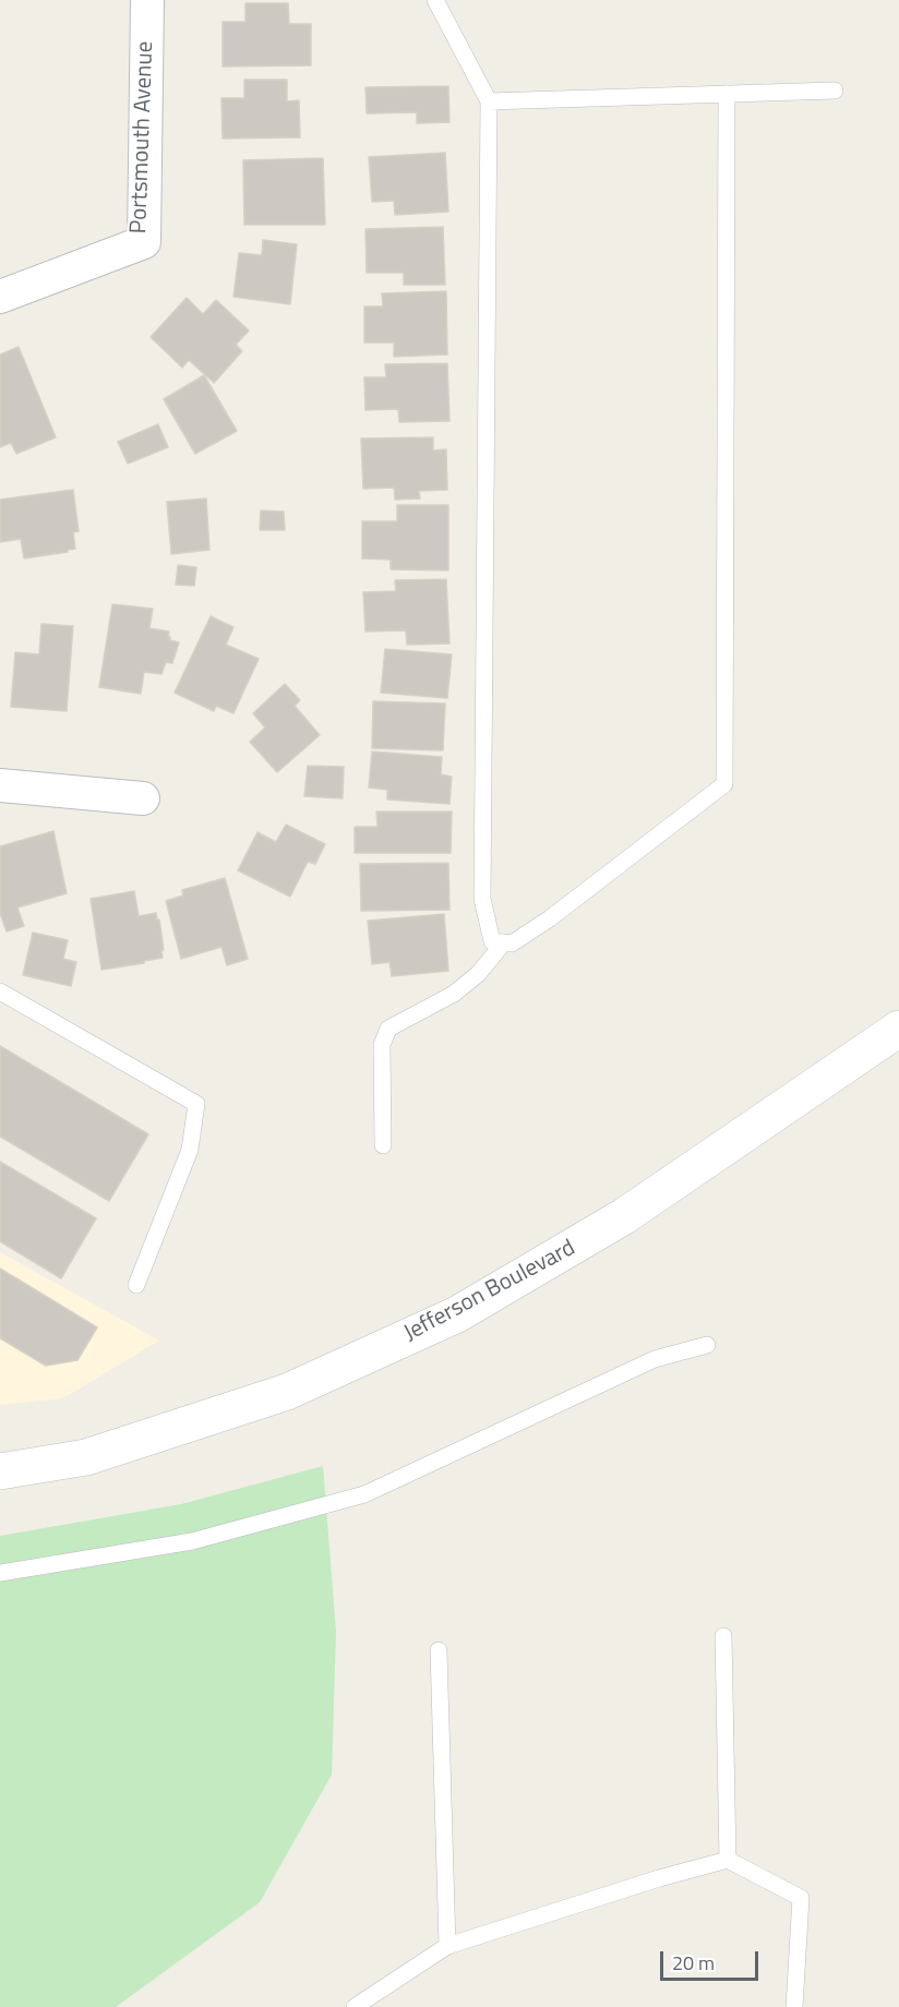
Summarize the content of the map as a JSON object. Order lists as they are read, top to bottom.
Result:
{
  "streets": {
    "main road": ["Jefferson Boulevard"],
    "street": ["Portsmouth Avenue"]
  },
  "scale_bar": "20 m"
}
